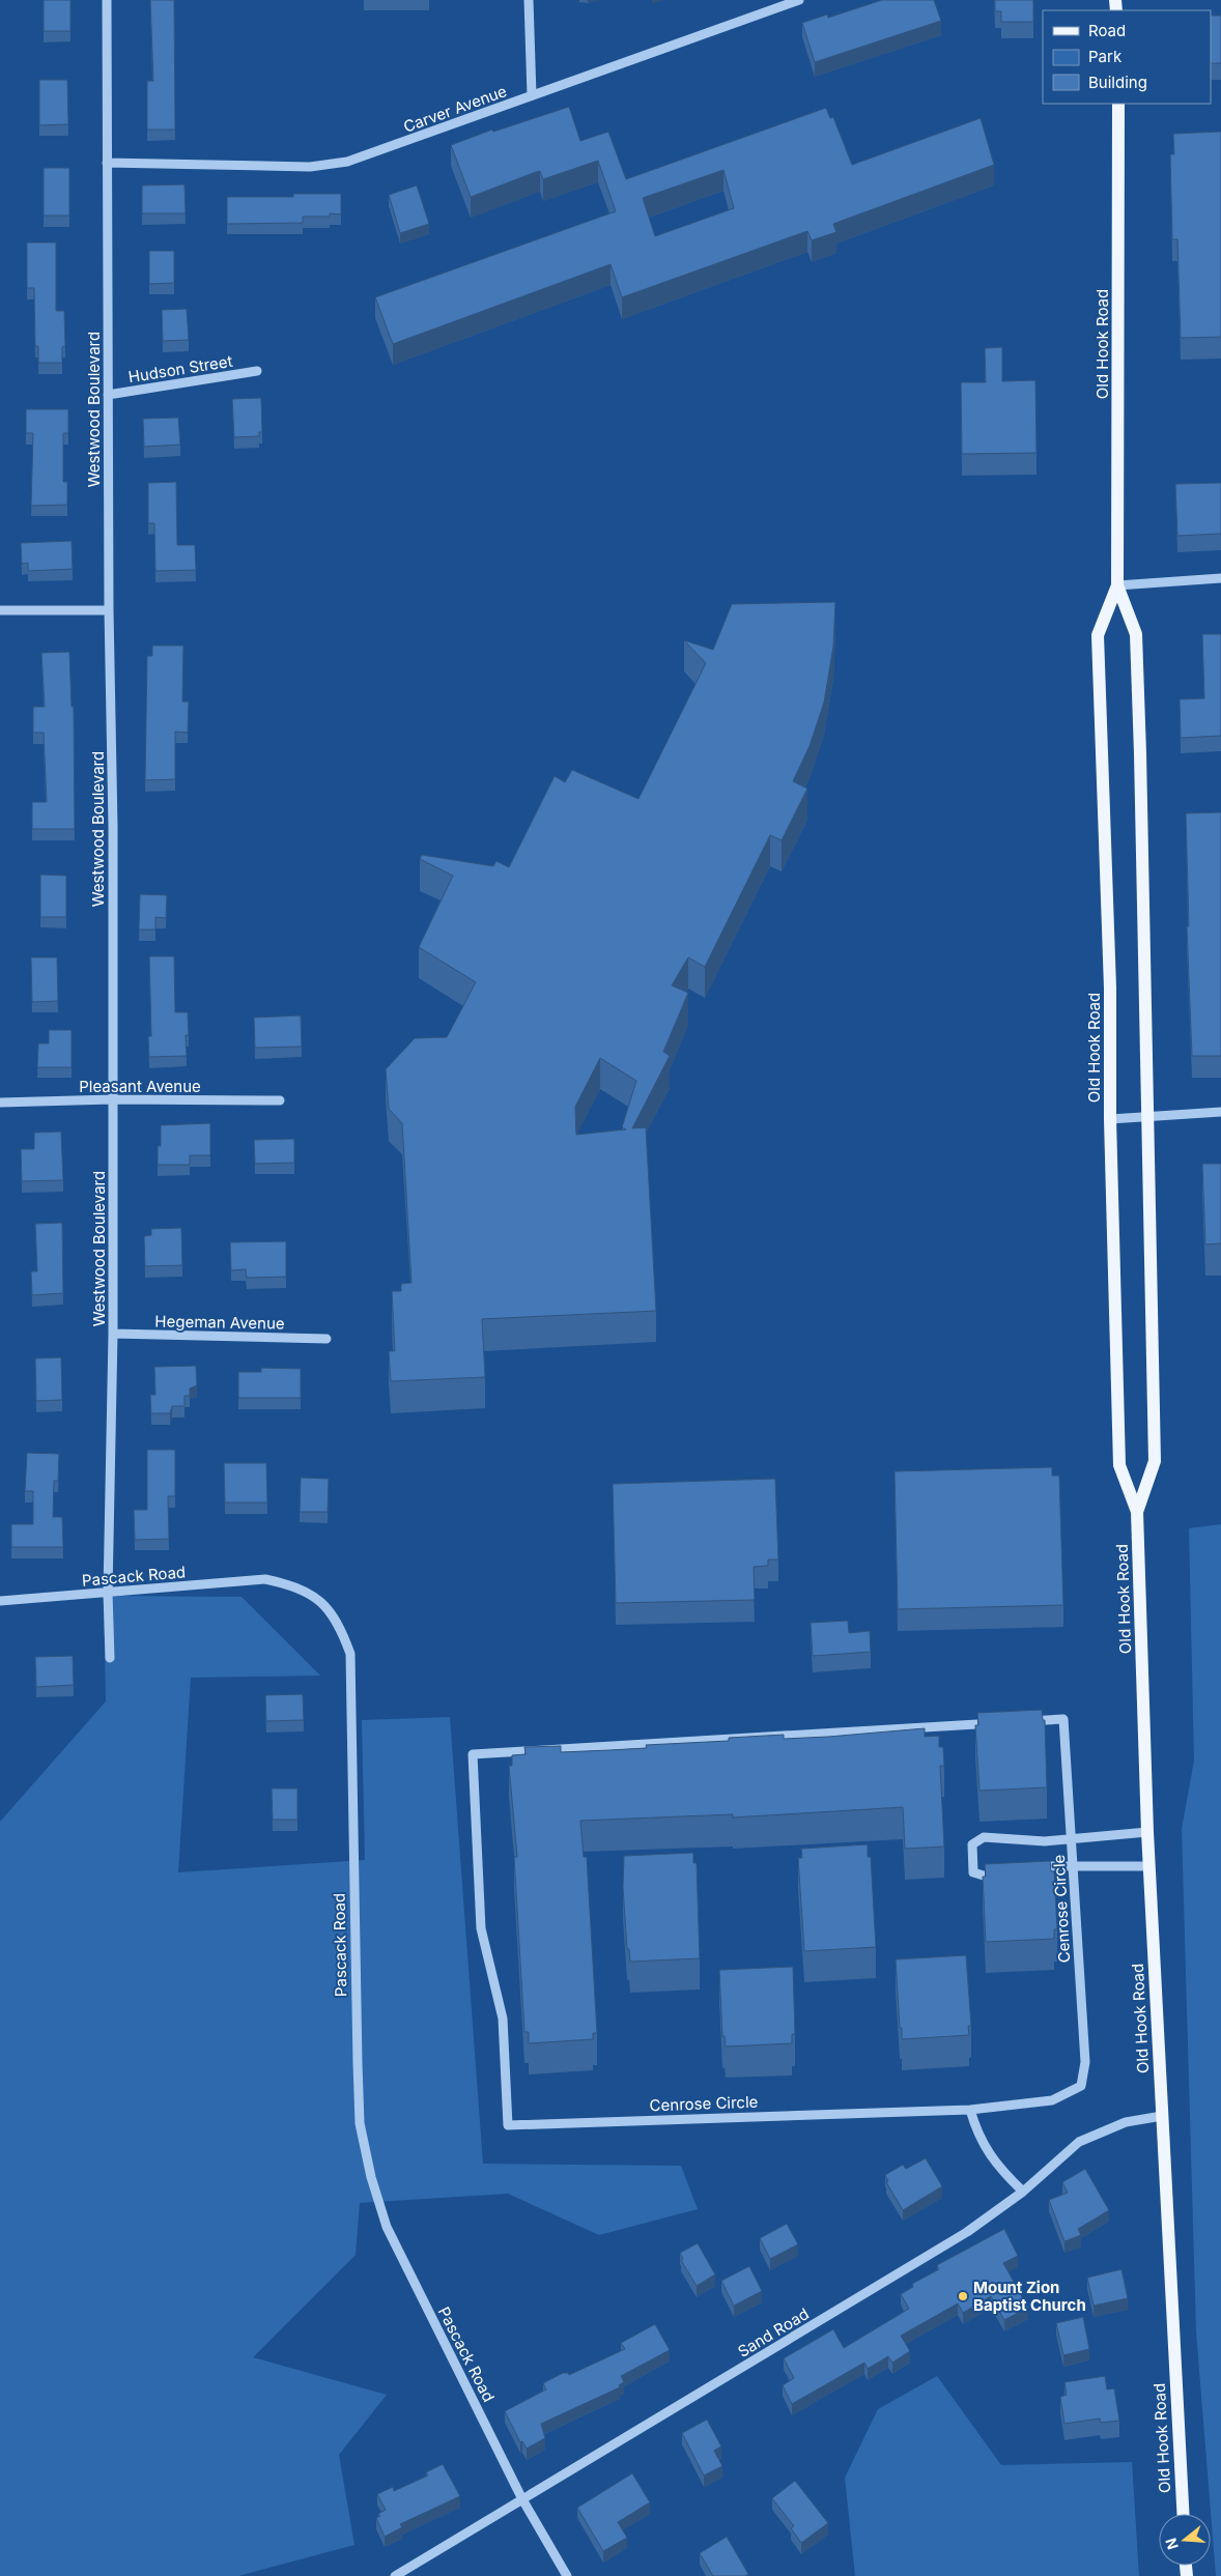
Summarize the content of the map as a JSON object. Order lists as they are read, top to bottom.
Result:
{
  "streets": {
    "main road": ["Old Hook Road"],
    "street": [
      "Carver Avenue",
      "Hudson Street",
      "Westwood Boulevard",
      "Pleasant Avenue",
      "Hegeman Avenue",
      "Pascack Road",
      "Cenrose Circle",
      "Sand Road"
    ]
  },
  "crossings": [
    ["Carver Avenue", "Westwood Boulevard"],
    ["Old Hook Road", "Sand Road"],
    ["Hudson Street", "Westwood Boulevard"],
    ["Westwood Boulevard", "Pleasant Avenue"],
    ["Westwood Boulevard", "Hegeman Avenue"],
    ["Westwood Boulevard", "Pascack Road"],
    ["Pascack Road", "Sand Road"]
  ],
  "places": ["Mount Zion Baptist Church"],
  "legend": ["Road", "Park", "Building"],
  "north": "left"
}
